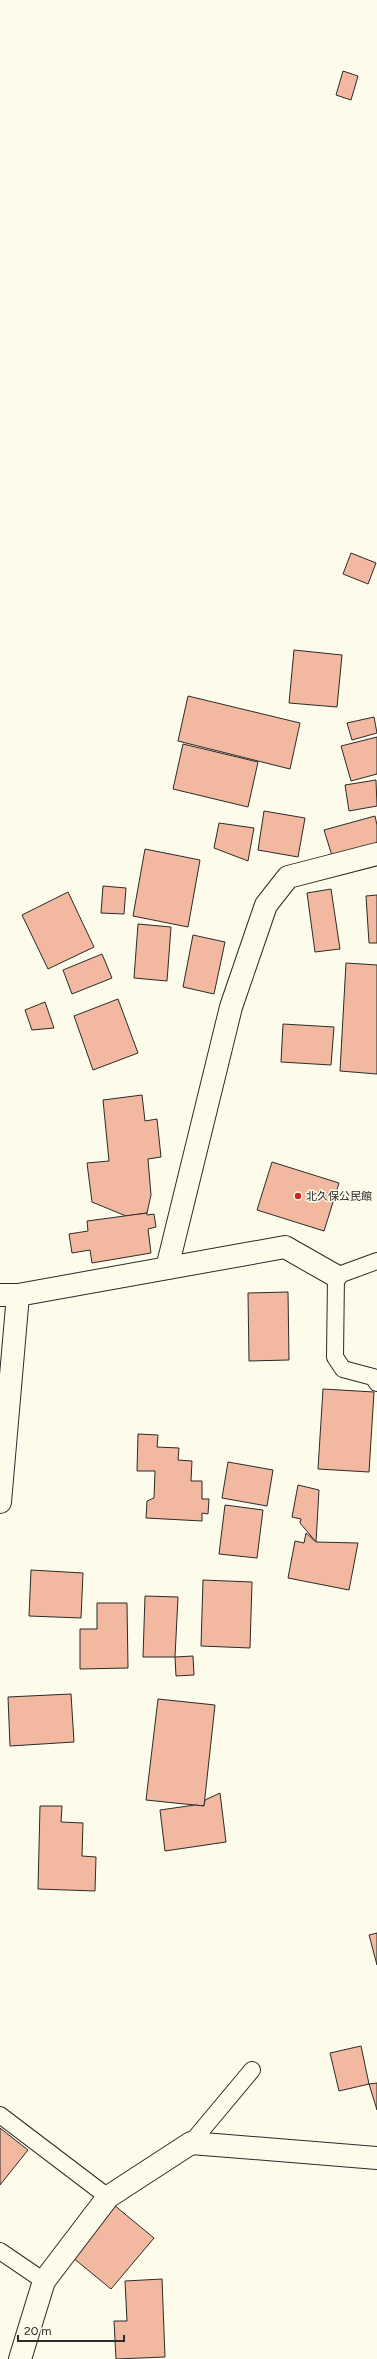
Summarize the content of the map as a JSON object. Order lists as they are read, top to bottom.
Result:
{
  "places": ["北久保公民館"],
  "scale_bar": "20 m"
}
